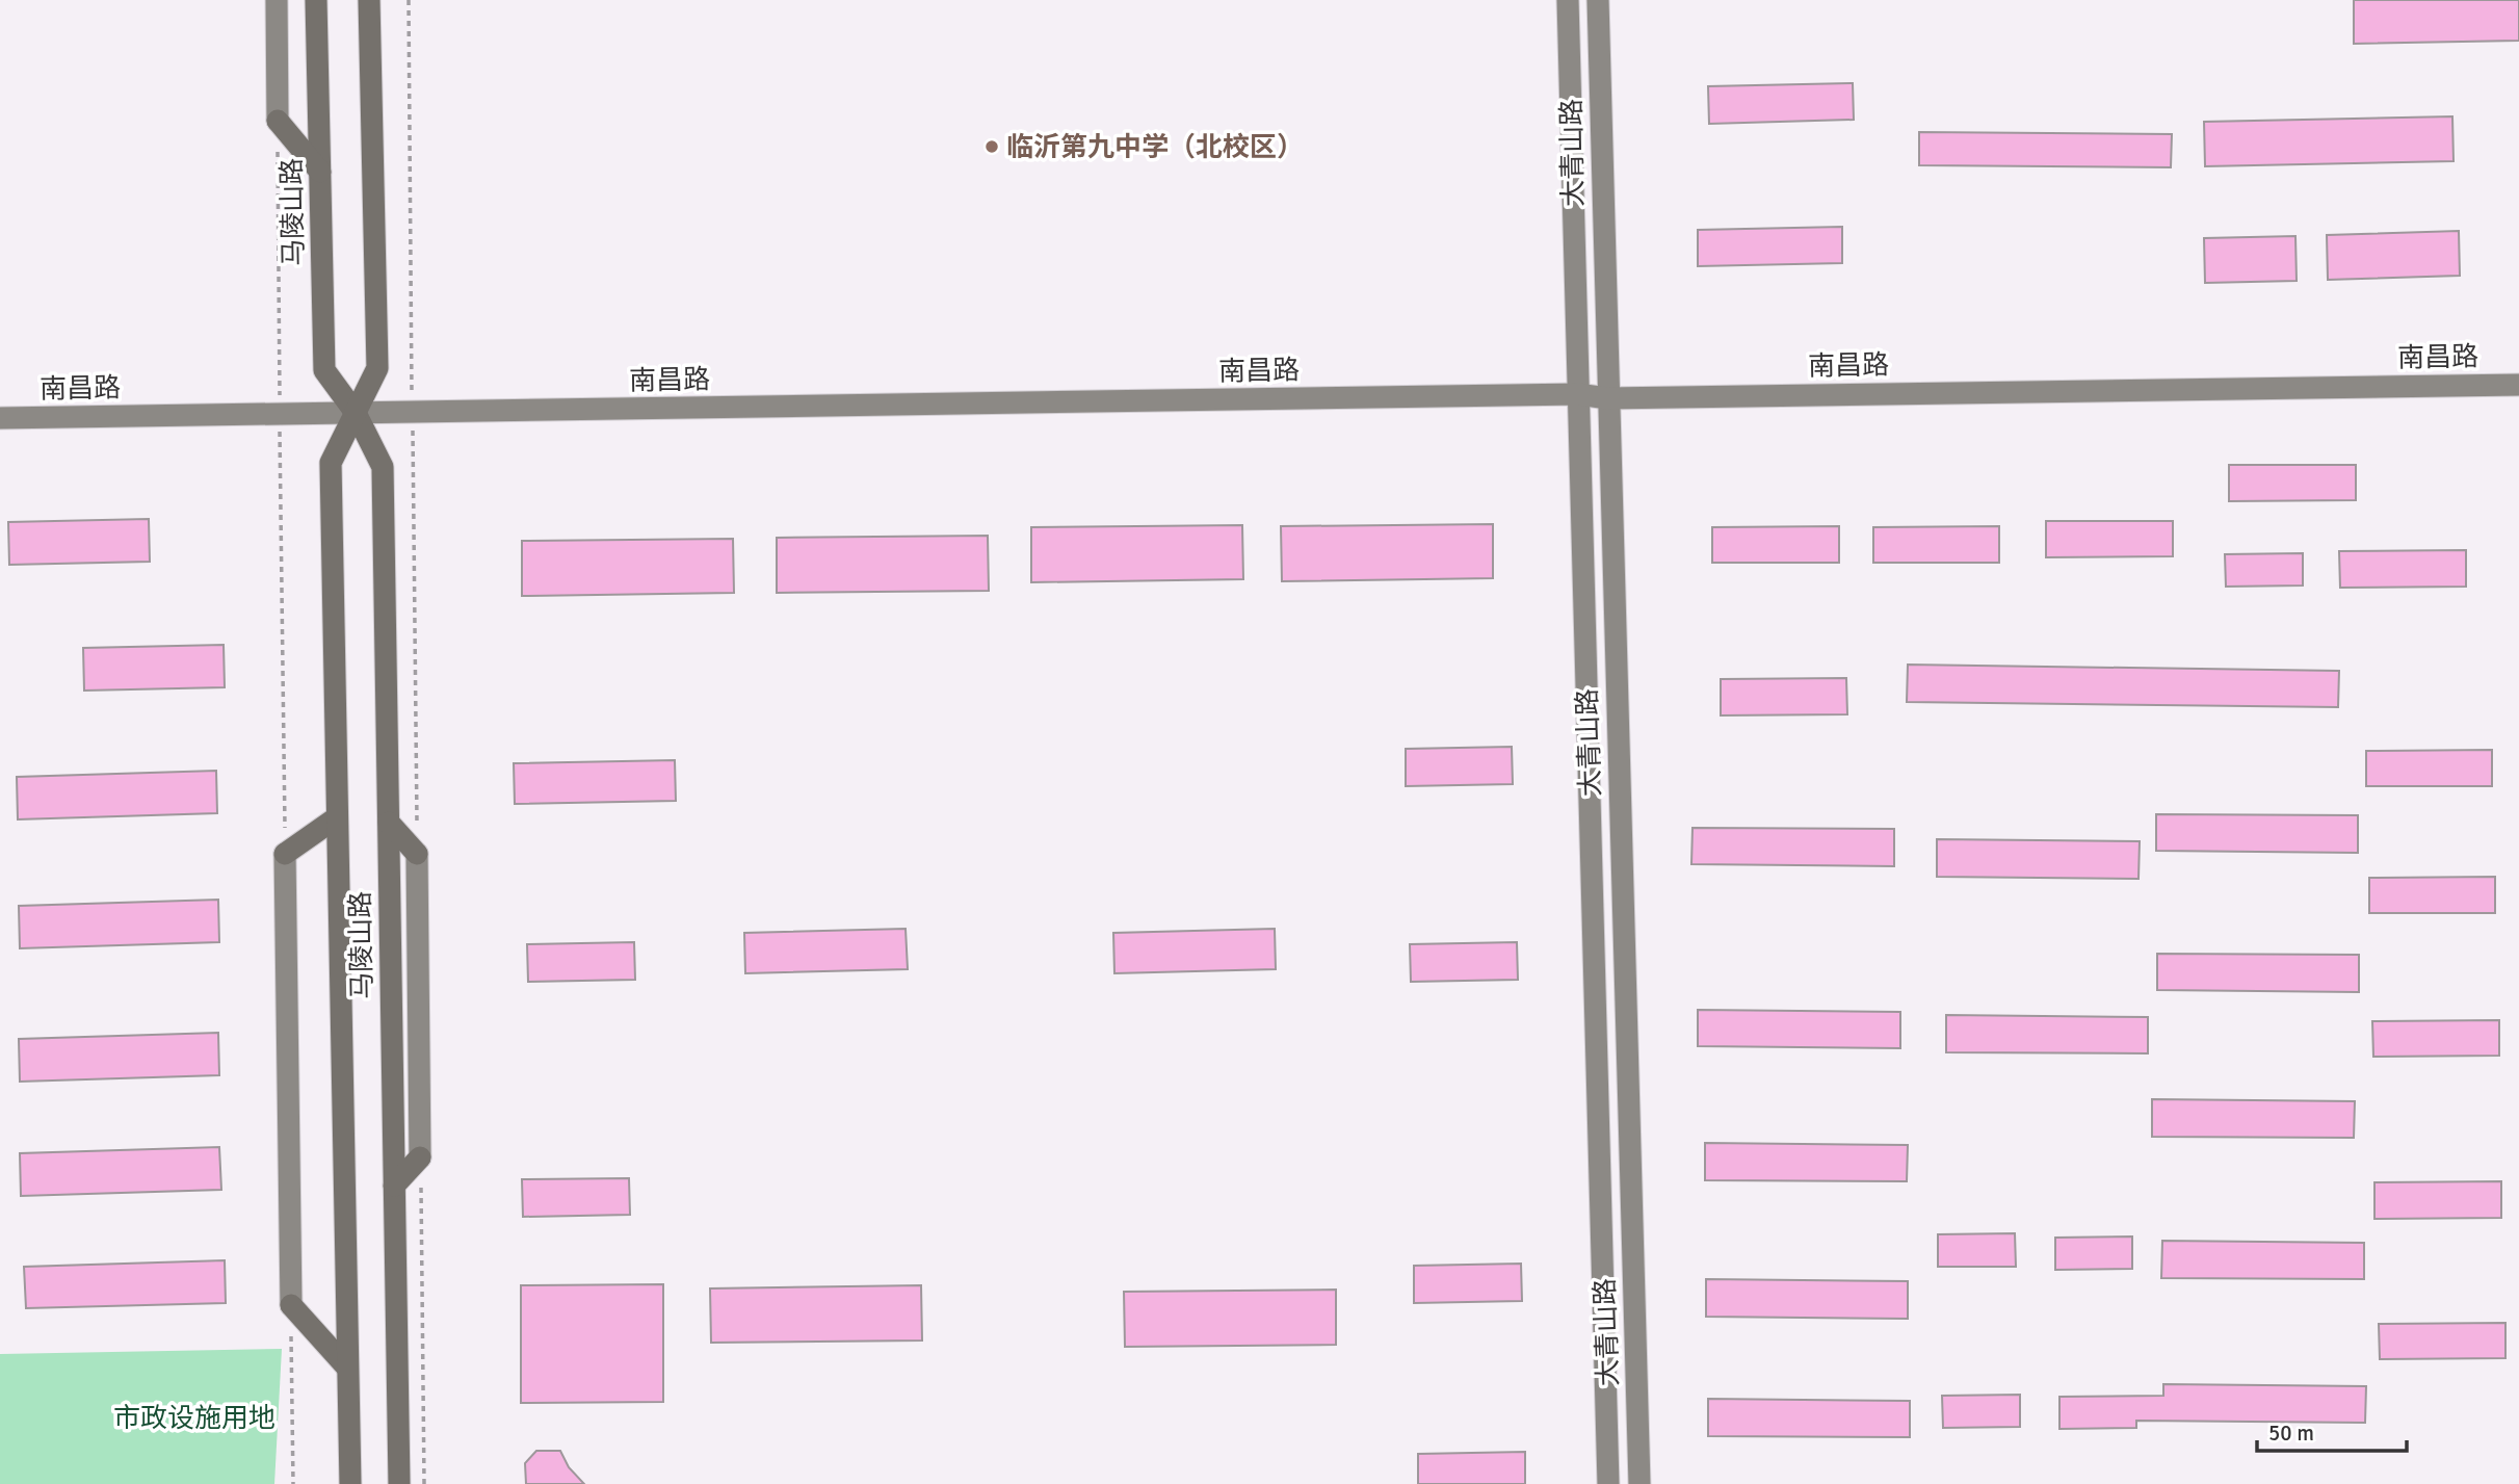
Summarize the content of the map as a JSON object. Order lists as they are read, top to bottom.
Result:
{
  "streets": {
    "main road": ["马陵山路"],
    "street": ["大青山路", "南昌路"]
  },
  "crossings": [
    ["大青山路", "南昌路"],
    ["马陵山路", "南昌路"]
  ],
  "parks": ["市政设施用地"],
  "places": ["临沂第九中学（北校区）"],
  "scale_bar": "50 m"
}
